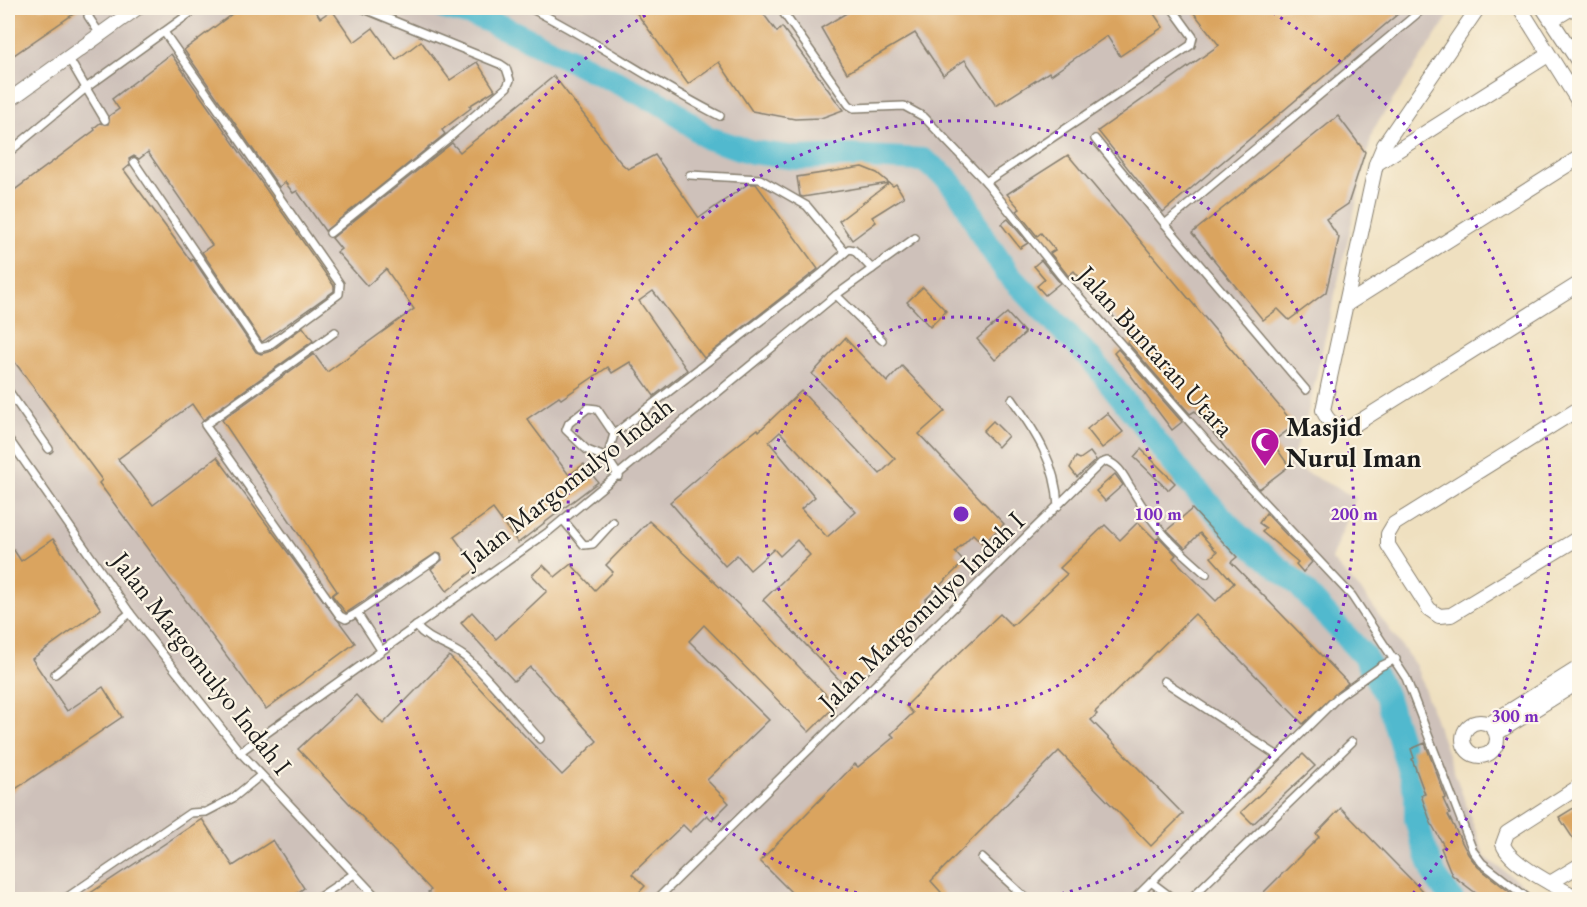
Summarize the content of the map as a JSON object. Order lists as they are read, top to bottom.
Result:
{
  "streets": {
    "lane": ["Jalan Buntaran Utara", "Jalan Margomulyo Indah", "Jalan Margomulyo Indah I"]
  },
  "crossings": [
    ["Jalan Margomulyo Indah", "Jalan Margomulyo Indah I"]
  ],
  "places": {
    "mosque": ["Masjid Nurul Iman"]
  },
  "rings": ["100 m", "200 m", "300 m"]
}
